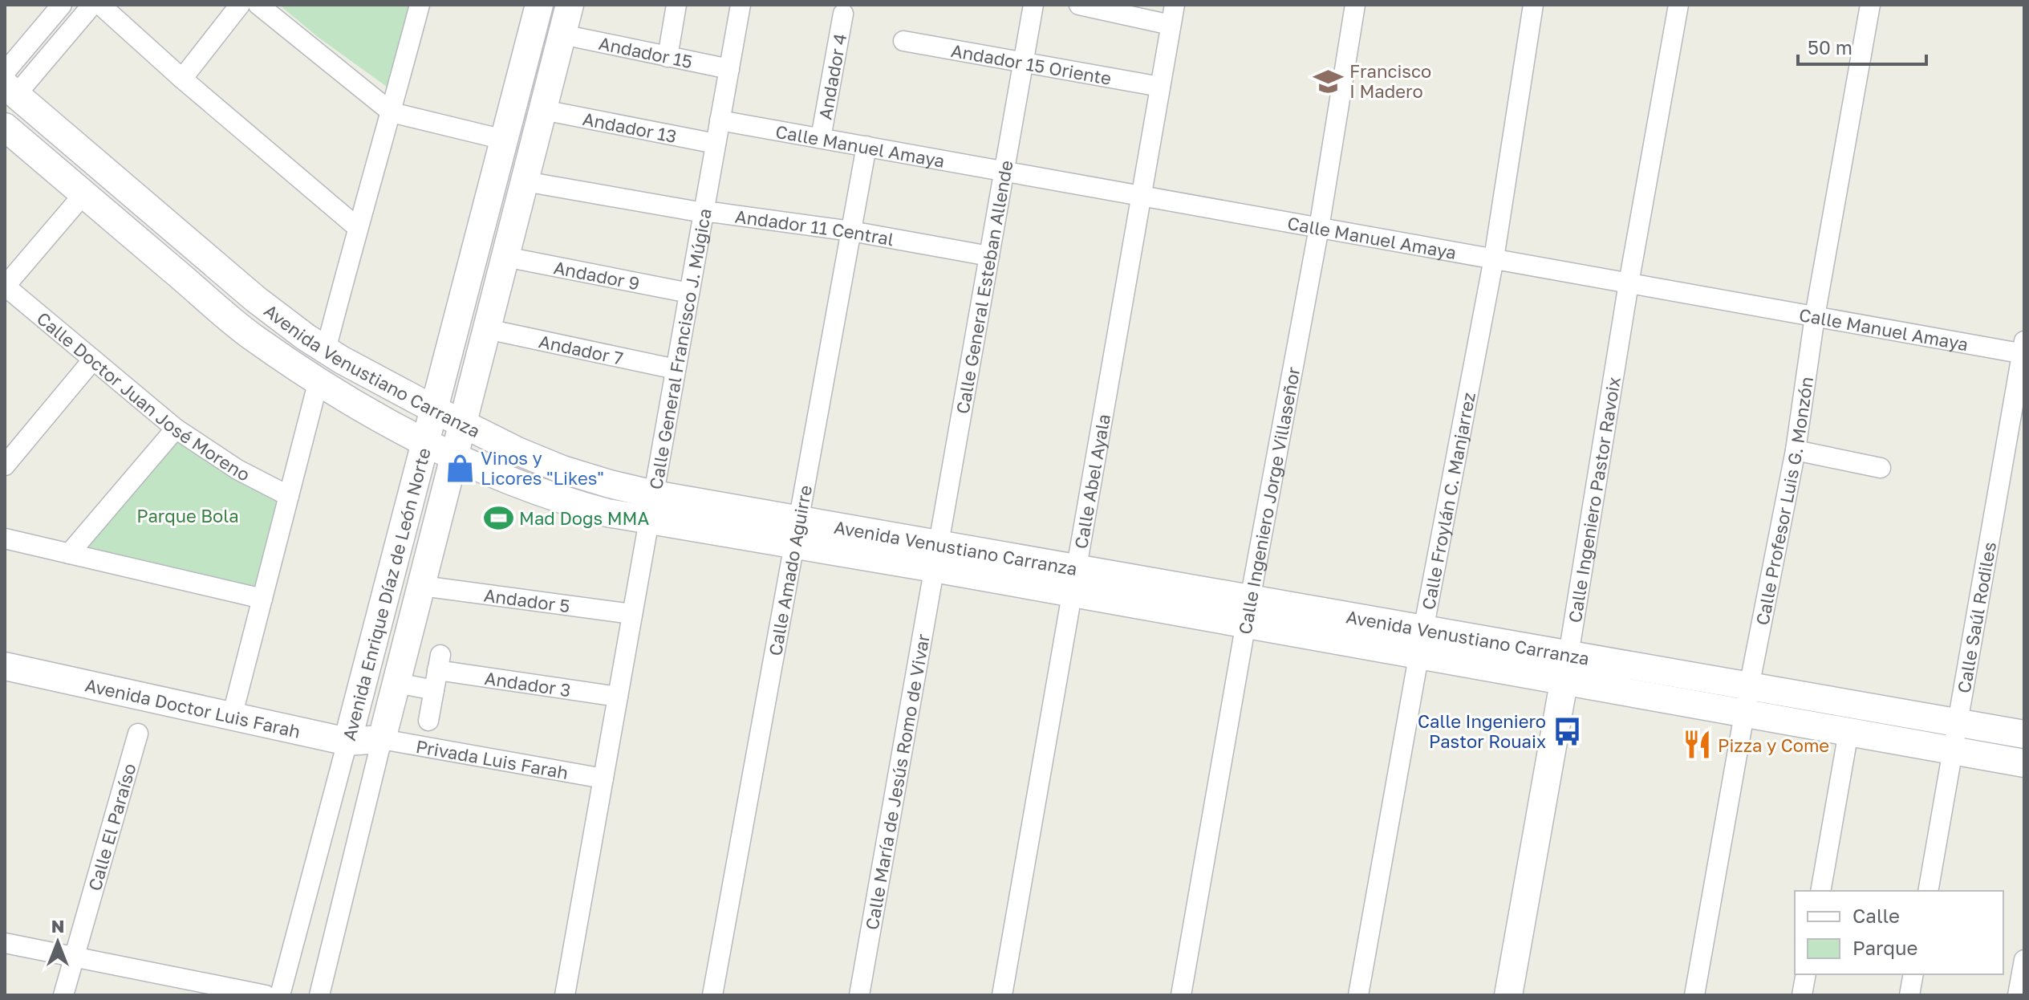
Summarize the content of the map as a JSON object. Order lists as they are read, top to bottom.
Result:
{
  "streets": {
    "street": [
      "Andador 15",
      "Andador 15 Oriente",
      "Andador 4",
      "Andador 13",
      "Calle Manuel Amaya",
      "Andador 11 Central",
      "Andador 9",
      "Calle General Esteban Allende",
      "Calle General Francisco J. Múgica",
      "Andador 7",
      "Avenida Venustiano Carranza",
      "Calle Doctor Juan José Moreno",
      "Calle Abel Ayala",
      "Calle Ingeniero Jorge Villaseñor",
      "Calle Froylán C. Manjarrez",
      "Calle Ingeniero Pastor Ravoix",
      "Calle Profesor Luis G. Monzón",
      "Calle Amado Aguirre",
      "Avenida Enrique Díaz de León Norte",
      "Andador 5",
      "Calle Saúl Rodiles",
      "Andador 3",
      "Avenida Doctor Luis Farah",
      "Privada Luis Farah",
      "Calle María de Jesús Romo de Vivar",
      "Calle El Paraíso"
    ]
  },
  "crossings": [
    ["Andador 15", "Calle General Francisco J. Múgica"],
    ["Andador 15", "Avenida Enrique Díaz de León Norte"],
    ["Andador 15 Oriente", "Calle General Esteban Allende"],
    ["Andador 15 Oriente", "Calle Abel Ayala"],
    ["Andador 4", "Calle Manuel Amaya"],
    ["Andador 13", "Calle General Francisco J. Múgica"],
    ["Andador 13", "Avenida Enrique Díaz de León Norte"],
    ["Calle Manuel Amaya", "Calle General Esteban Allende"],
    ["Calle Manuel Amaya", "Calle General Francisco J. Múgica"],
    ["Calle Manuel Amaya", "Calle Abel Ayala"],
    ["Calle Manuel Amaya", "Calle Ingeniero Jorge Villaseñor"],
    ["Calle Manuel Amaya", "Calle Froylán C. Manjarrez"],
    ["Calle Manuel Amaya", "Calle Ingeniero Pastor Ravoix"],
    ["Calle Manuel Amaya", "Calle Profesor Luis G. Monzón"],
    ["Calle Manuel Amaya", "Calle Amado Aguirre"],
    ["Calle Manuel Amaya", "Calle Saúl Rodiles"],
    ["Andador 11 Central", "Calle General Esteban Allende"],
    ["Andador 11 Central", "Calle General Francisco J. Múgica"],
    ["Andador 11 Central", "Calle Amado Aguirre"],
    ["Andador 11 Central", "Avenida Enrique Díaz de León Norte"],
    ["Andador 9", "Calle General Francisco J. Múgica"],
    ["Andador 9", "Avenida Enrique Díaz de León Norte"],
    ["Calle General Esteban Allende", "Avenida Venustiano Carranza"],
    ["Calle General Esteban Allende", "Calle María de Jesús Romo de Vivar"],
    ["Calle General Francisco J. Múgica", "Andador 7"],
    ["Calle General Francisco J. Múgica", "Avenida Venustiano Carranza"],
    ["Calle General Francisco J. Múgica", "Andador 5"],
    ["Calle General Francisco J. Múgica", "Andador 3"],
    ["Calle General Francisco J. Múgica", "Privada Luis Farah"],
    ["Andador 7", "Avenida Enrique Díaz de León Norte"],
    ["Avenida Venustiano Carranza", "Calle Abel Ayala"],
    ["Avenida Venustiano Carranza", "Calle Ingeniero Jorge Villaseñor"],
    ["Avenida Venustiano Carranza", "Calle Froylán C. Manjarrez"],
    ["Avenida Venustiano Carranza", "Calle Ingeniero Pastor Ravoix"],
    ["Avenida Venustiano Carranza", "Calle Profesor Luis G. Monzón"],
    ["Avenida Venustiano Carranza", "Calle Amado Aguirre"],
    ["Avenida Venustiano Carranza", "Avenida Enrique Díaz de León Norte"],
    ["Avenida Venustiano Carranza", "Calle Saúl Rodiles"],
    ["Avenida Venustiano Carranza", "Calle María de Jesús Romo de Vivar"],
    ["Avenida Enrique Díaz de León Norte", "Andador 5"],
    ["Avenida Enrique Díaz de León Norte", "Andador 3"],
    ["Avenida Enrique Díaz de León Norte", "Avenida Doctor Luis Farah"],
    ["Avenida Enrique Díaz de León Norte", "Privada Luis Farah"],
    ["Avenida Doctor Luis Farah", "Privada Luis Farah"]
  ],
  "parks": ["Parque Bola"],
  "places": {
    "school or university": ["Francisco I Madero"],
    "shop": ["Vinos y Licores \"Likes\""],
    "sports": ["Mad Dogs MMA"],
    "bus stop": ["Calle Ingeniero Pastor Rouaix"],
    "restaurant": ["Pizza y Come"]
  },
  "legend": ["Calle", "Parque"],
  "scale_bar": "50 m",
  "north": "top"
}
